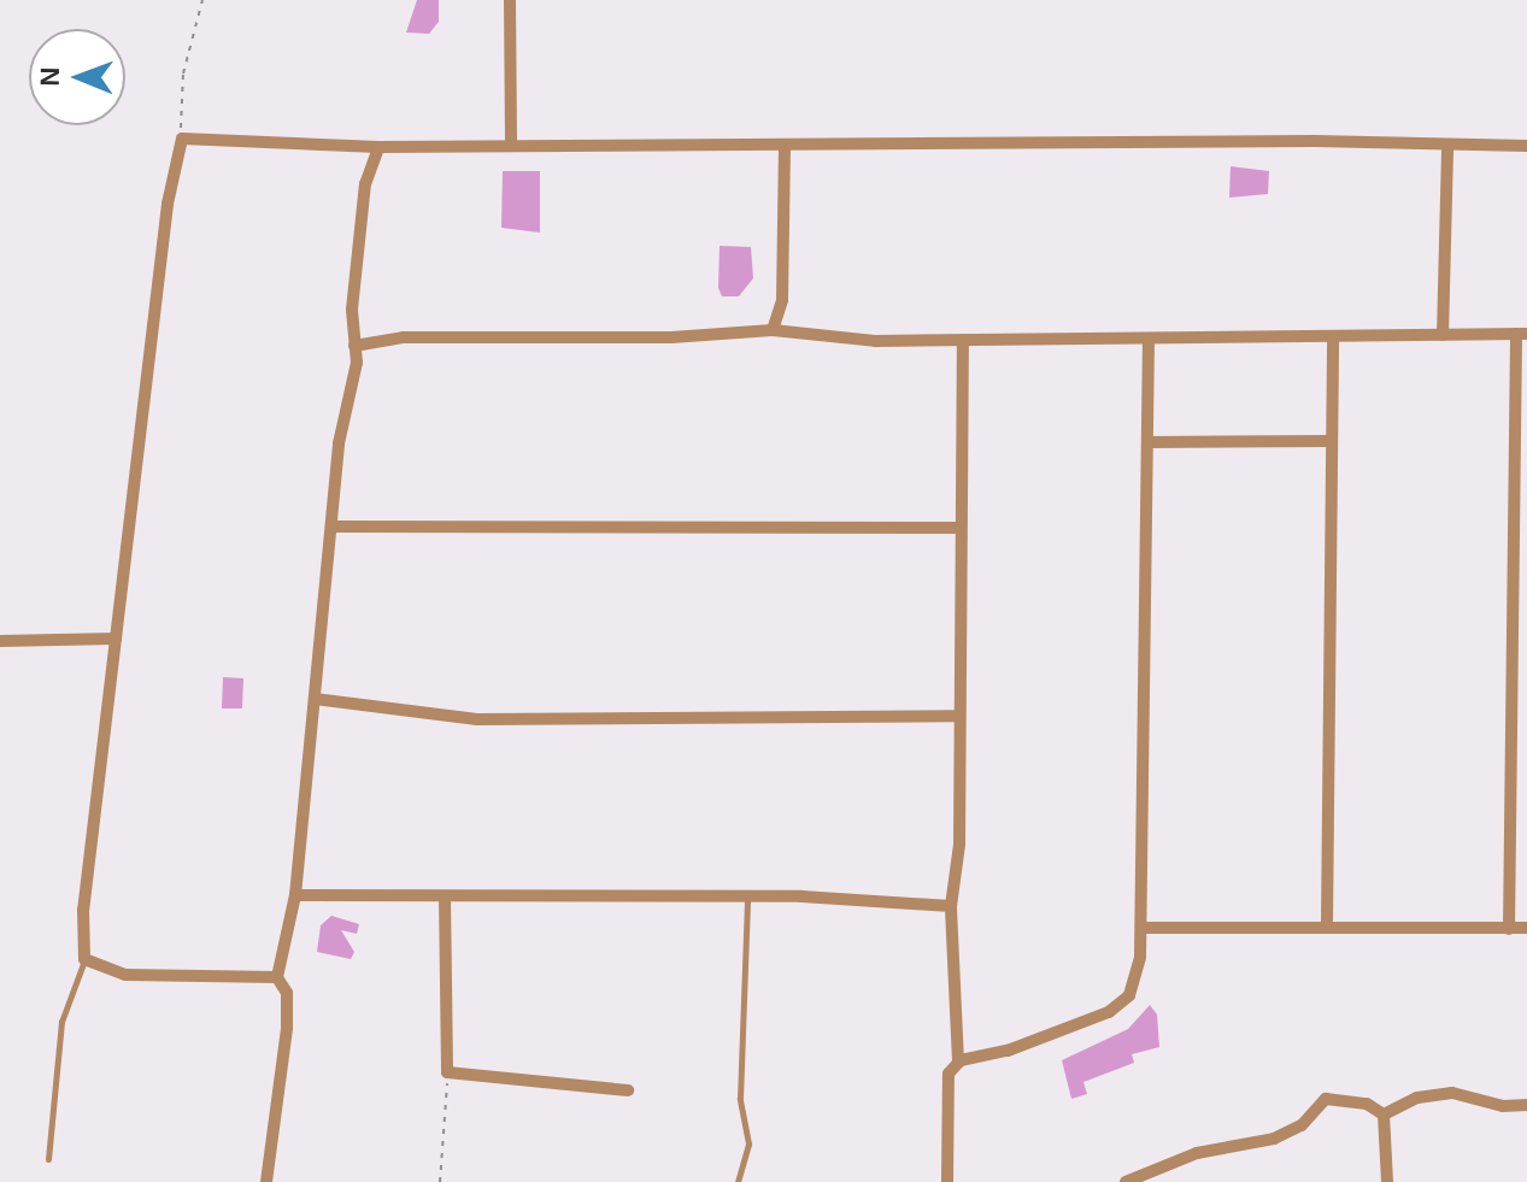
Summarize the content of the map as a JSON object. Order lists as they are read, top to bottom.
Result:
{
  "north": "left"
}
